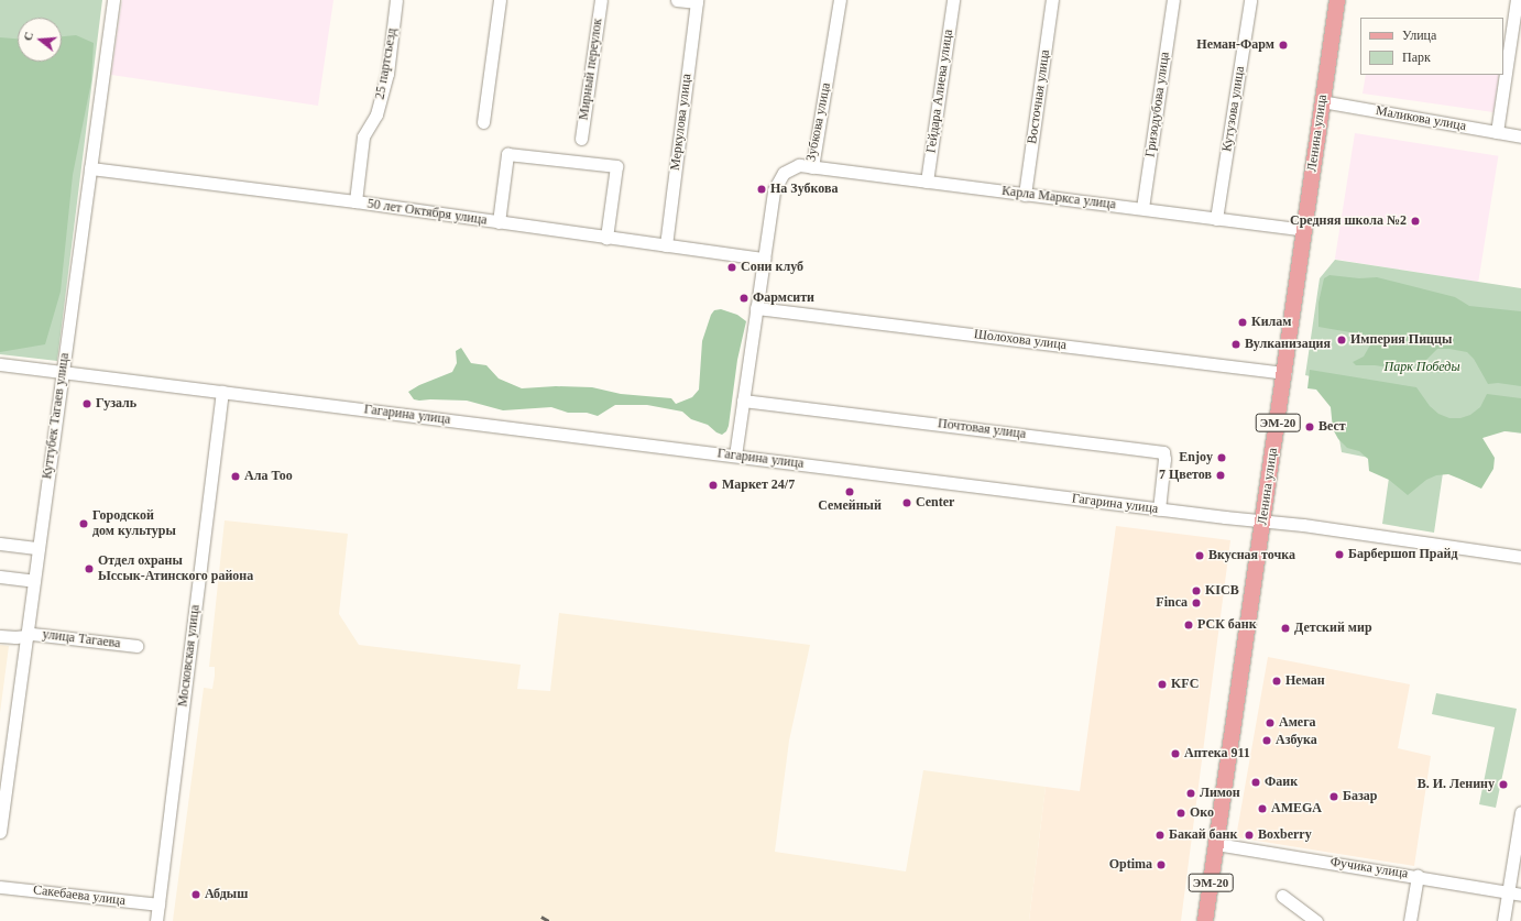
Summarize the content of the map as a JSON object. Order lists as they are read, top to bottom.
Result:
{
  "streets": {
    "main road": ["Ленина улица", "ЭМ-20"],
    "street": [
      "25 партсъезд",
      "Мирный переулок",
      "Гейдара Алиева улица",
      "Восточная улица",
      "Гризодубова улица",
      "Кутузова улица",
      "Маликова улица",
      "Меркулова улица",
      "Зубкова улица",
      "Карла Маркса улица",
      "50 лет Октября улица",
      "Шолохова улица",
      "Гагарина улица",
      "Куттубек Тагаев улица",
      "Почтовая улица",
      "улица Тагаева",
      "Московская улица",
      "Фучика улица",
      "Сакебаева улица"
    ]
  },
  "crossings": [
    ["25 партсъезд", "50 лет Октября улица"],
    ["Гейдара Алиева улица", "Карла Маркса улица"],
    ["Восточная улица", "Карла Маркса улица"],
    ["Гризодубова улица", "Карла Маркса улица"],
    ["Кутузова улица", "Карла Маркса улица"],
    ["Маликова улица", "Ленина улица"],
    ["Меркулова улица", "50 лет Октября улица"],
    ["Зубкова улица", "Карла Маркса улица"],
    ["Зубкова улица", "50 лет Октября улица"],
    ["Зубкова улица", "Шолохова улица"],
    ["Зубкова улица", "Гагарина улица"],
    ["Зубкова улица", "Почтовая улица"],
    ["Ленина улица", "Карла Маркса улица"],
    ["Ленина улица", "Шолохова улица"],
    ["Ленина улица", "Гагарина улица"],
    ["Ленина улица", "Фучика улица"],
    ["50 лет Октября улица", "Куттубек Тагаев улица"],
    ["Гагарина улица", "Куттубек Тагаев улица"],
    ["Гагарина улица", "Почтовая улица"],
    ["Гагарина улица", "Московская улица"],
    ["Куттубек Тагаев улица", "улица Тагаева"],
    ["Московская улица", "Сакебаева улица"]
  ],
  "parks": ["Парк Победы"],
  "places": [
    "Неман-Фарм",
    "На Зубкова",
    "Средняя школа №2",
    "Сони клуб",
    "Фармсити",
    "Килам",
    "Империя Пиццы",
    "Вулканизация",
    "Гузаль",
    "Вест",
    "Enjoy",
    "7 Цветов",
    "Ала Тоо",
    "Маркет 24/7",
    "Семейный",
    "Center",
    "Городской дом культуры",
    "Барбершоп Прайд",
    "Вкусная точка",
    "Отдел охраны Ыссык-Атинского района",
    "KICB",
    "Finca",
    "РСК банк",
    "Детский мир",
    "Неман",
    "KFC",
    "Амега",
    "Азбука",
    "Аптека 911",
    "Фаик",
    "В. И. Ленину",
    "Лимон",
    "Базар",
    "AMEGA",
    "Око",
    "Бакай банк",
    "Boxberry",
    "Optima",
    "Абдыш"
  ],
  "legend": ["Улица", "Парк"],
  "north": "left"
}
